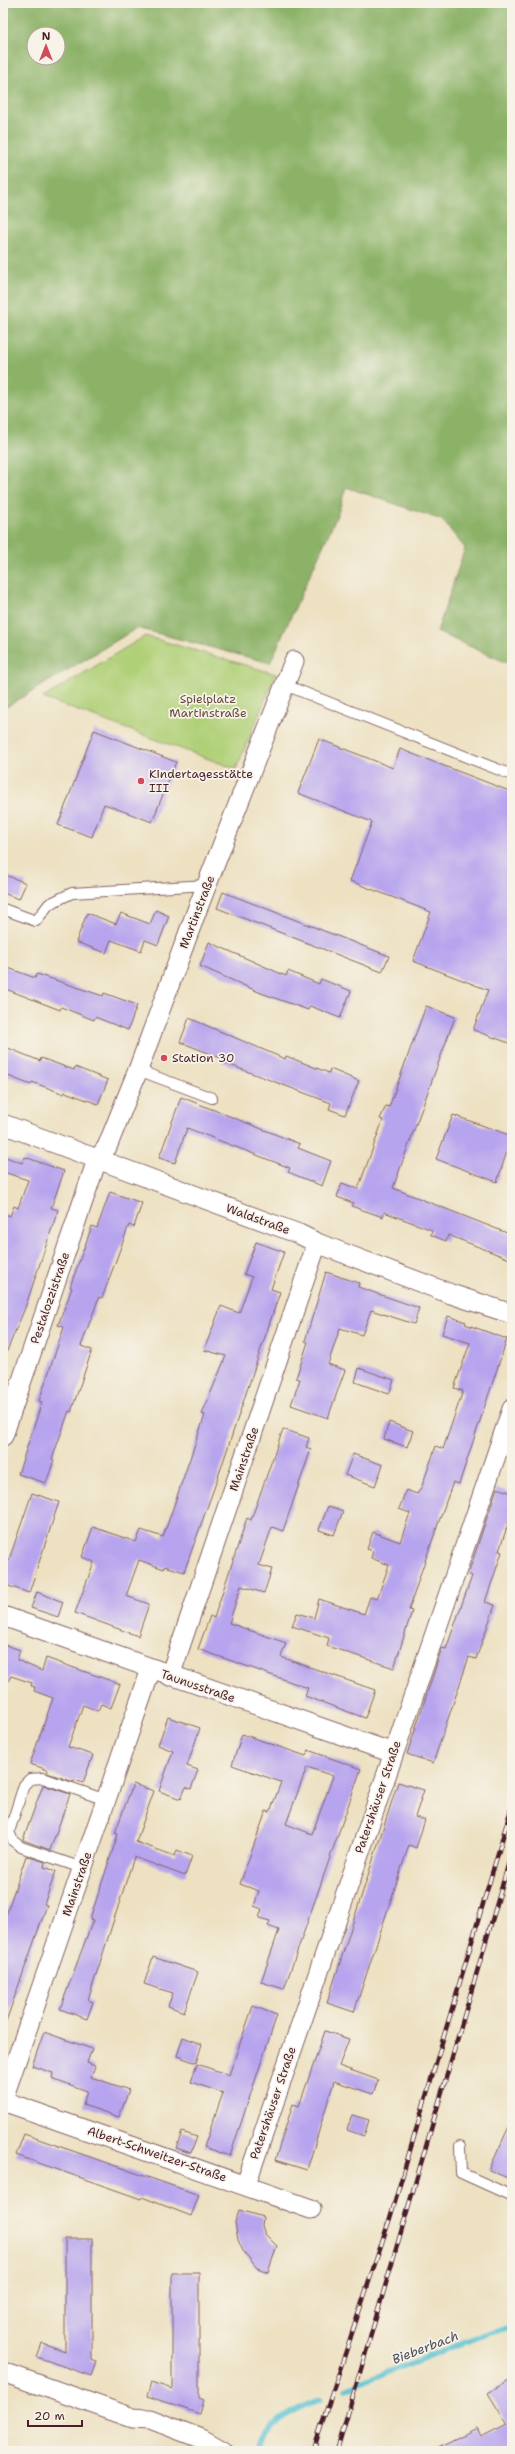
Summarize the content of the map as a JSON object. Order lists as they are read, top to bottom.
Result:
{
  "streets": {
    "street": [
      "Martinstraße",
      "Waldstraße",
      "Pestalozzistraße",
      "Mainstraße",
      "Taunusstraße",
      "Patershäuser Straße",
      "Albert-Schweitzer-Straße"
    ]
  },
  "crossings": [
    ["Martinstraße", "Waldstraße"],
    ["Martinstraße", "Pestalozzistraße"],
    ["Waldstraße", "Pestalozzistraße"],
    ["Waldstraße", "Mainstraße"],
    ["Mainstraße", "Taunusstraße"],
    ["Mainstraße", "Albert-Schweitzer-Straße"],
    ["Taunusstraße", "Patershäuser Straße"],
    ["Patershäuser Straße", "Albert-Schweitzer-Straße"]
  ],
  "water": ["Bieberbach"],
  "parks": ["Spielplatz Martinstraße"],
  "places": ["Kindertagesstätte III", "Station 30"],
  "scale_bar": "20 m",
  "north": "top"
}
